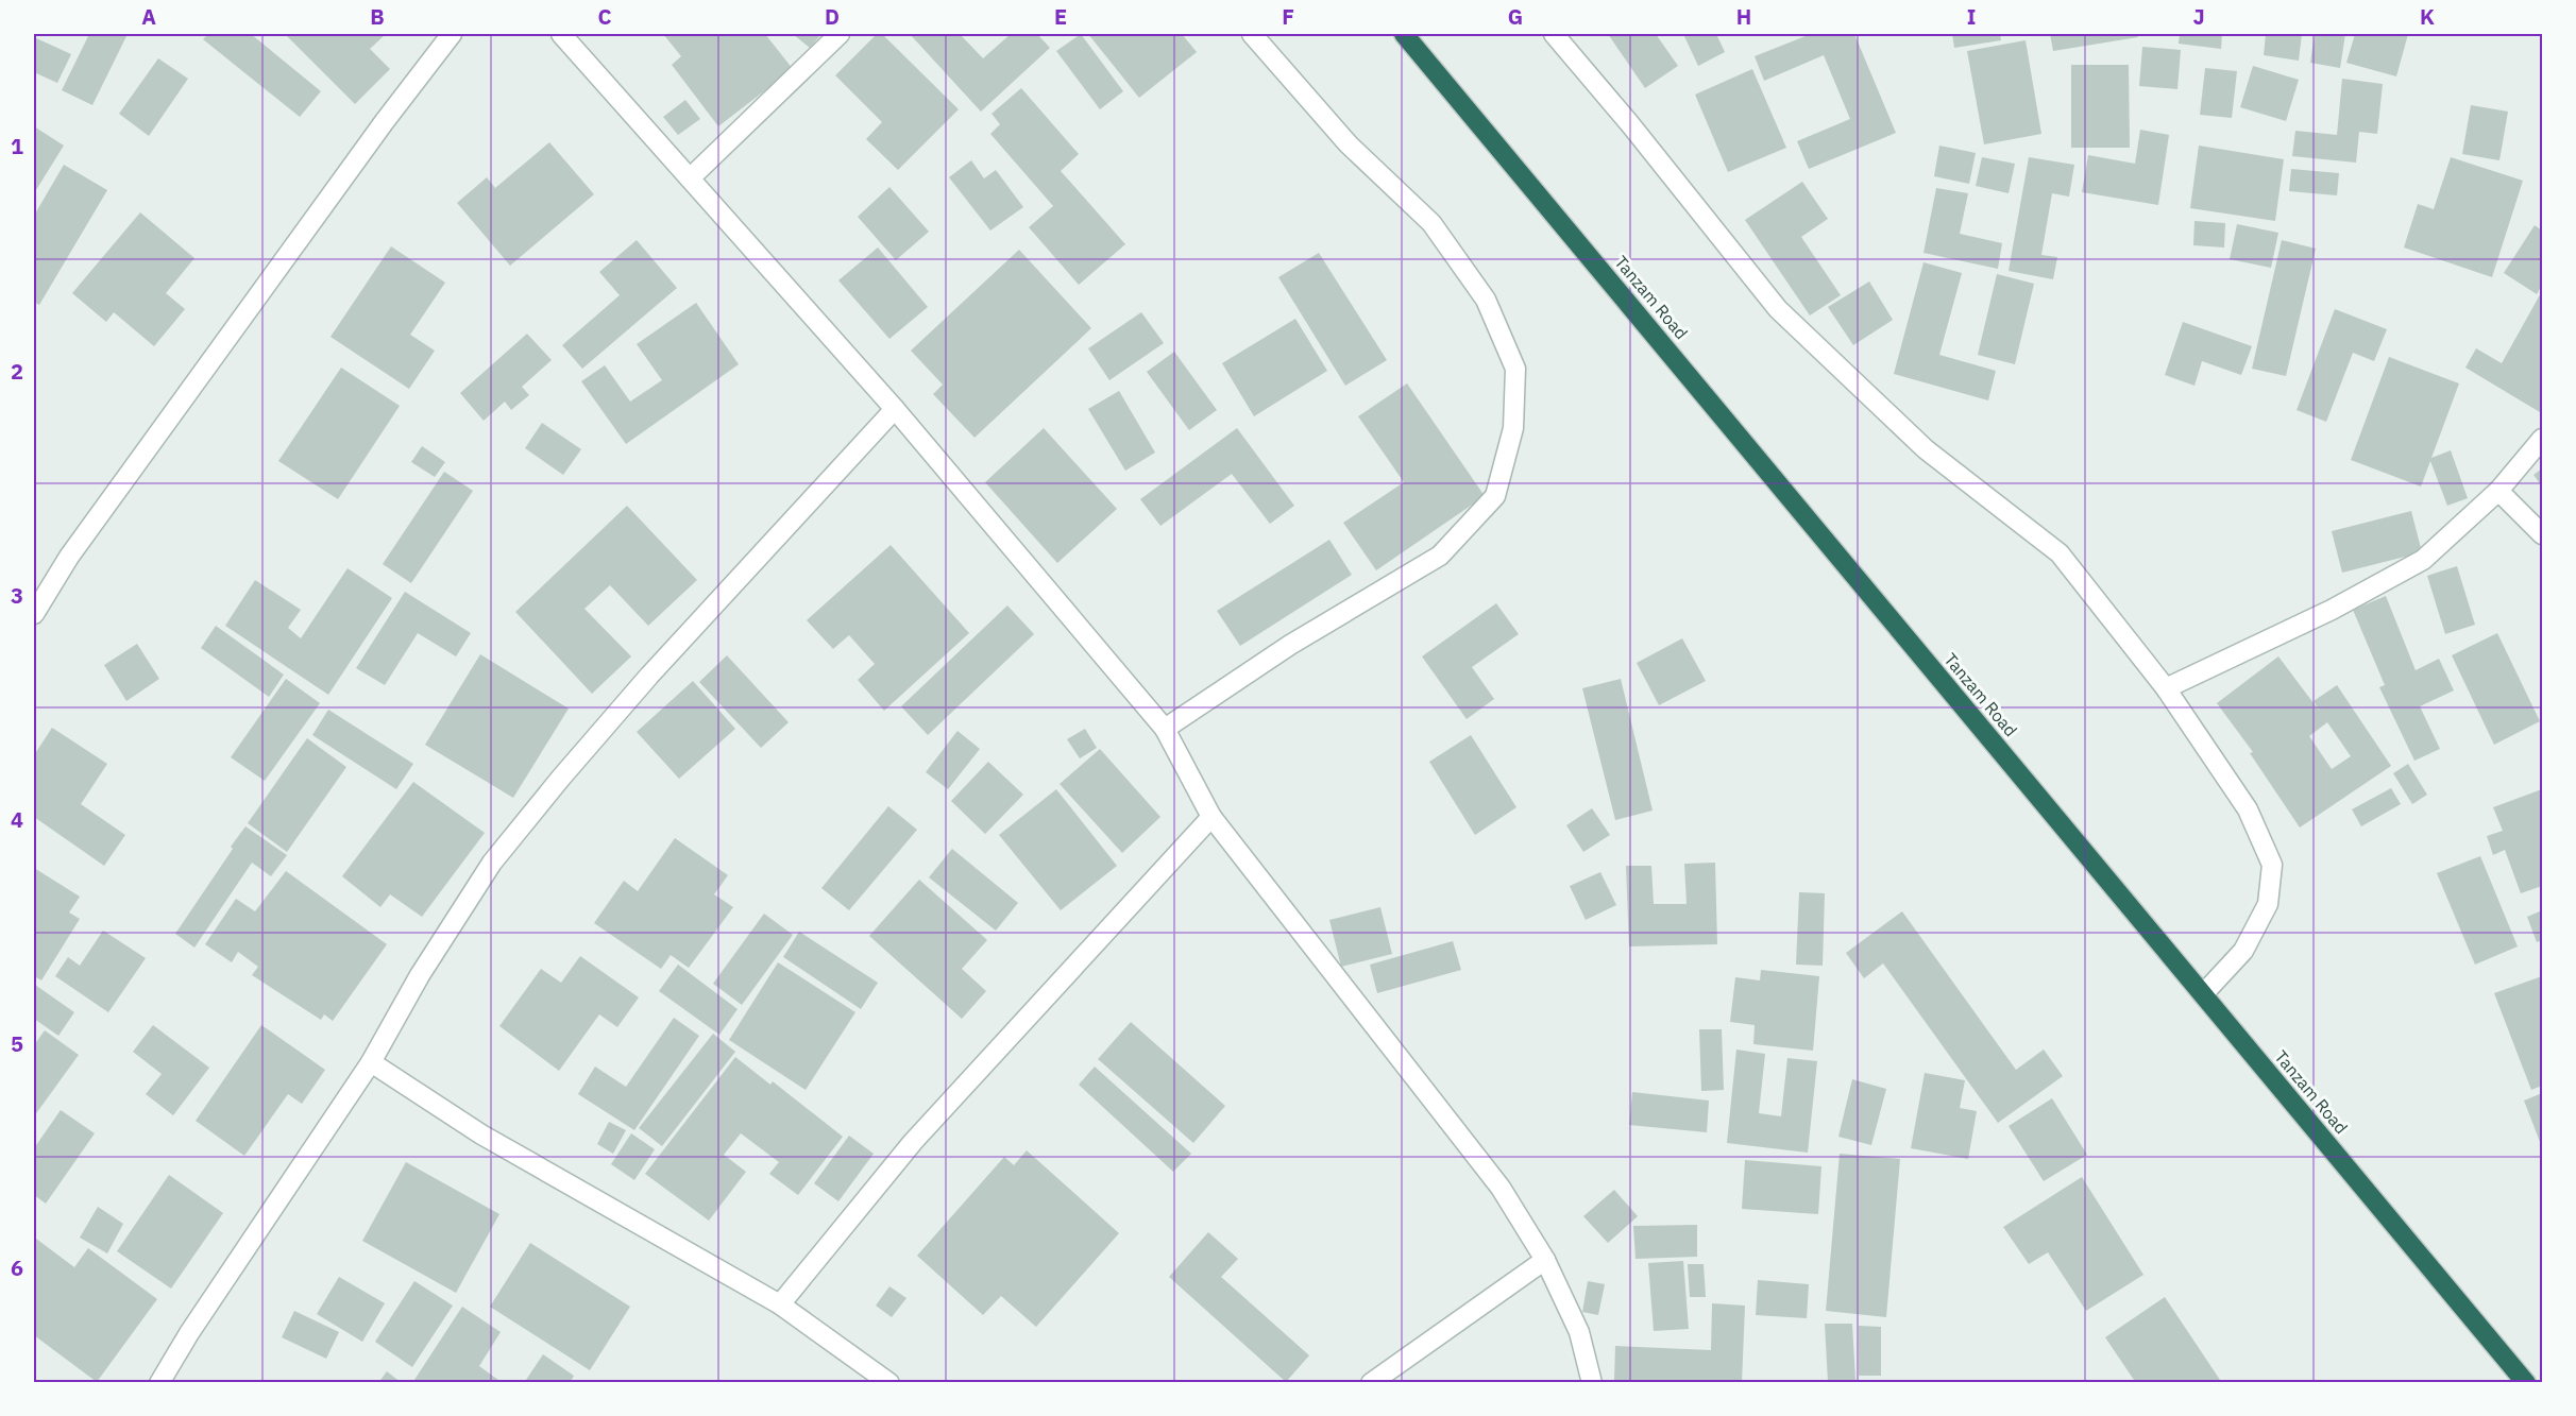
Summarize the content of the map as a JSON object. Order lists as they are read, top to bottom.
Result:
{
  "streets": {
    "highway": ["Tanzam Road"]
  },
  "grid": {
    "columns": [
      "A",
      "B",
      "C",
      "D",
      "E",
      "F",
      "G",
      "H",
      "I",
      "J",
      "K"
    ],
    "rows": [
      "1",
      "2",
      "3",
      "4",
      "5",
      "6"
    ]
  }
}
